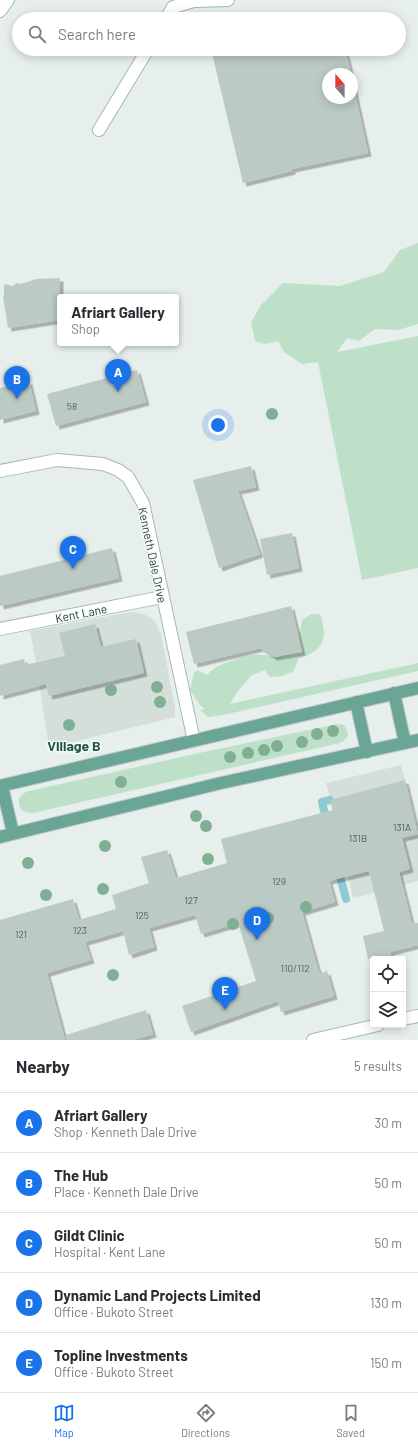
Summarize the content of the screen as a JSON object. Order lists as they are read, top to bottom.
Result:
{
  "streets": {
    "street": ["Kenneth Dale Drive", "Kent Lane"]
  },
  "crossings": [
    ["Kenneth Dale Drive", "Kent Lane"]
  ],
  "districts": ["Village B"],
  "house_numbers": [
    "58",
    "131A",
    "131B",
    "129",
    "127",
    "125",
    "123",
    "121",
    "110/112"
  ],
  "north": "top",
  "page": {
    "search": "Search here",
    "popup": ["Afriart Gallery", "Shop"],
    "pins": [
      "A",
      "B",
      "C",
      "D",
      "E"
    ],
    "heading": ["Nearby", "5 results"],
    "list": [
      {
        "mark": "A",
        "name": "Afriart Gallery",
        "note": "Shop · Kenneth Dale Drive",
        "value": "30 m"
      },
      {
        "mark": "B",
        "name": "The Hub",
        "note": "Place · Kenneth Dale Drive",
        "value": "50 m"
      },
      {
        "mark": "C",
        "name": "Gildt Clinic",
        "note": "Hospital · Kent Lane",
        "value": "50 m"
      },
      {
        "mark": "D",
        "name": "Dynamic Land Projects Limited",
        "note": "Office · Bukoto Street",
        "value": "130 m"
      },
      {
        "mark": "E",
        "name": "Topline Investments",
        "note": "Office · Bukoto Street",
        "value": "150 m"
      }
    ],
    "nav": ["Map", "Directions", "Saved"]
  }
}
